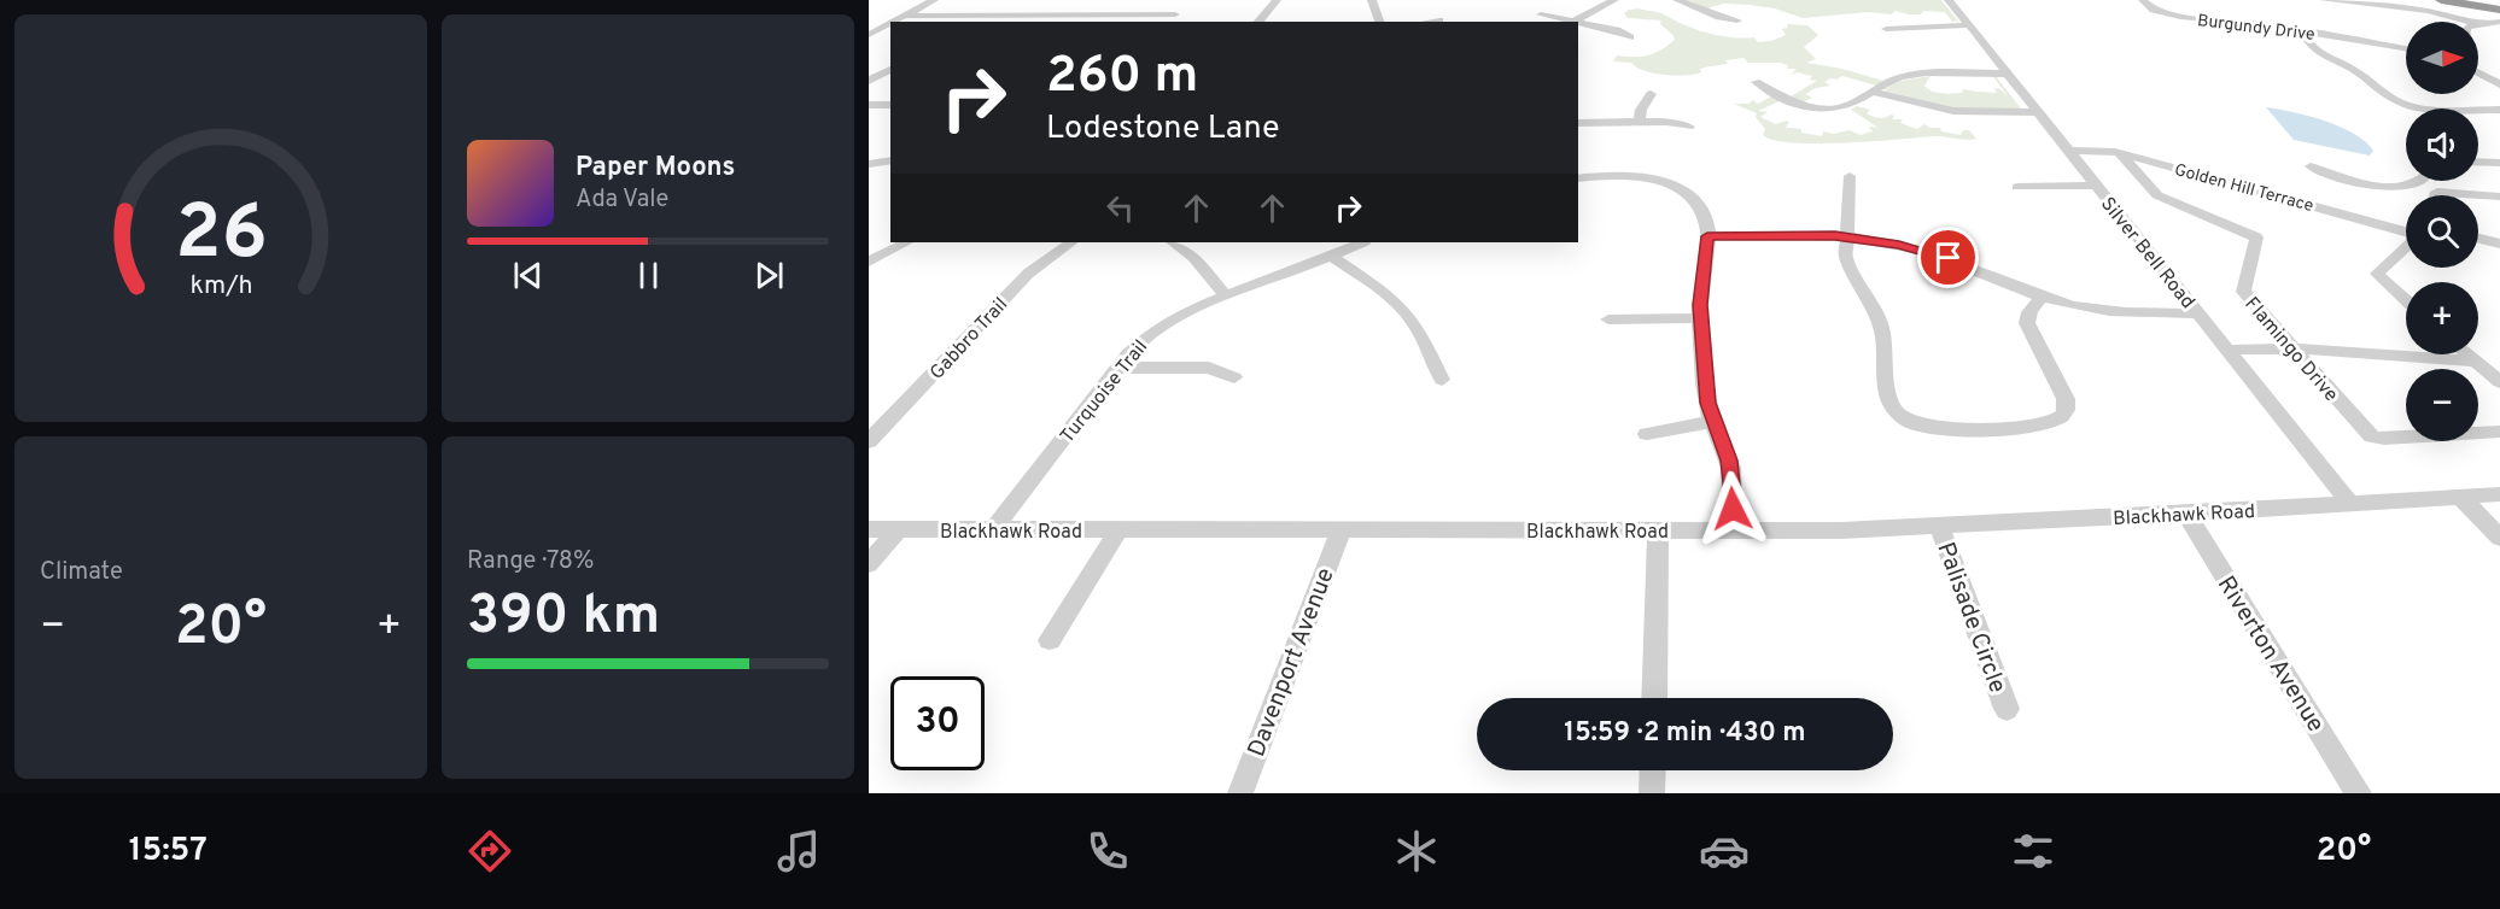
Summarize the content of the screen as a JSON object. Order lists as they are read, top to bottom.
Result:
{
  "streets": {
    "street": [
      "Burgundy Drive",
      "Golden Hill Terrace",
      "Silver Bell Road",
      "Gabbro Trail",
      "Flamingo Drive",
      "Turquoise Trail",
      "Blackhawk Road",
      "Palisade Circle",
      "Riverton Avenue",
      "Davenport Avenue"
    ]
  },
  "crossings": [
    ["Golden Hill Terrace", "Silver Bell Road"],
    ["Golden Hill Terrace", "Flamingo Drive"],
    ["Silver Bell Road", "Blackhawk Road"],
    ["Turquoise Trail", "Blackhawk Road"],
    ["Blackhawk Road", "Palisade Circle"],
    ["Blackhawk Road", "Riverton Avenue"],
    ["Blackhawk Road", "Davenport Avenue"]
  ],
  "north": "right",
  "page": {
    "map_buttons": ["+", "−"],
    "turn": ["260 m", "Lodestone Lane"],
    "song": ["Paper Moons", "Ada Vale"],
    "tile": [
      "Climate",
      ["Range · 78%", "390 km"]
    ],
    "heat": ["−", "20°", "+"],
    "limit": "30",
    "trip": "15:59 · 2 min · 430 m",
    "tabs": ["15:57", "20°"],
    "gauge": ["26", "km/h"]
  }
}
